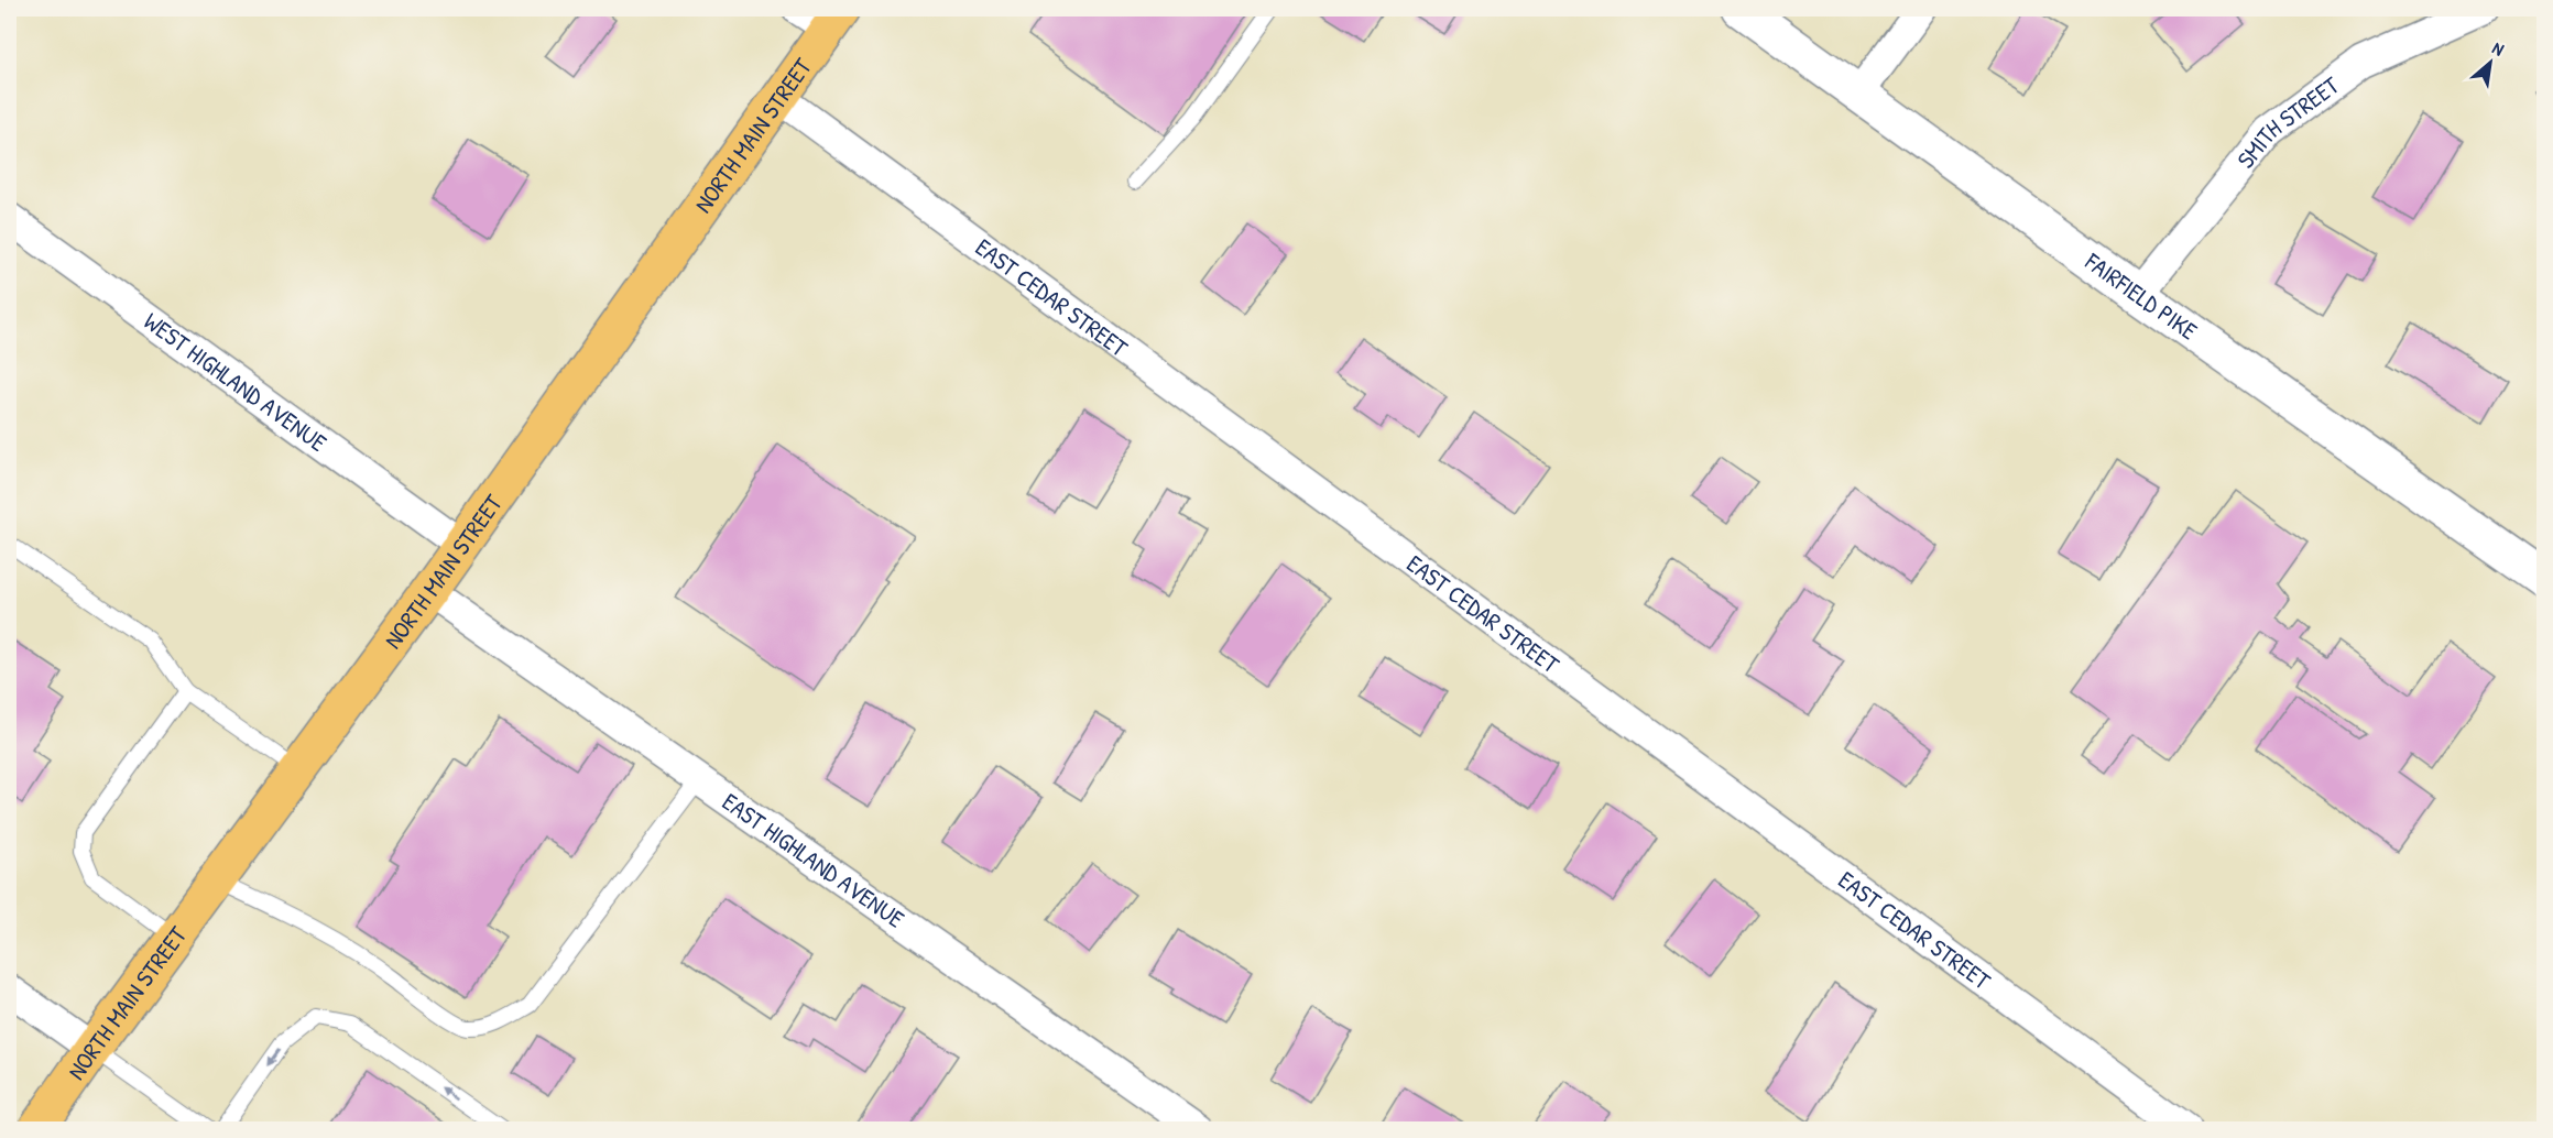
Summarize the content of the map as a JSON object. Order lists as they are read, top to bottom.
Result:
{
  "streets": {
    "main road": ["NORTH MAIN STREET"],
    "street": [
      "SMITH STREET",
      "FAIRFIELD PIKE",
      "EAST CEDAR STREET",
      "WEST HIGHLAND AVENUE",
      "EAST HIGHLAND AVENUE"
    ]
  },
  "crossings": [
    ["SMITH STREET", "FAIRFIELD PIKE"],
    ["NORTH MAIN STREET", "EAST CEDAR STREET"],
    ["NORTH MAIN STREET", "WEST HIGHLAND AVENUE"],
    ["NORTH MAIN STREET", "EAST HIGHLAND AVENUE"]
  ],
  "north": "top right"
}
